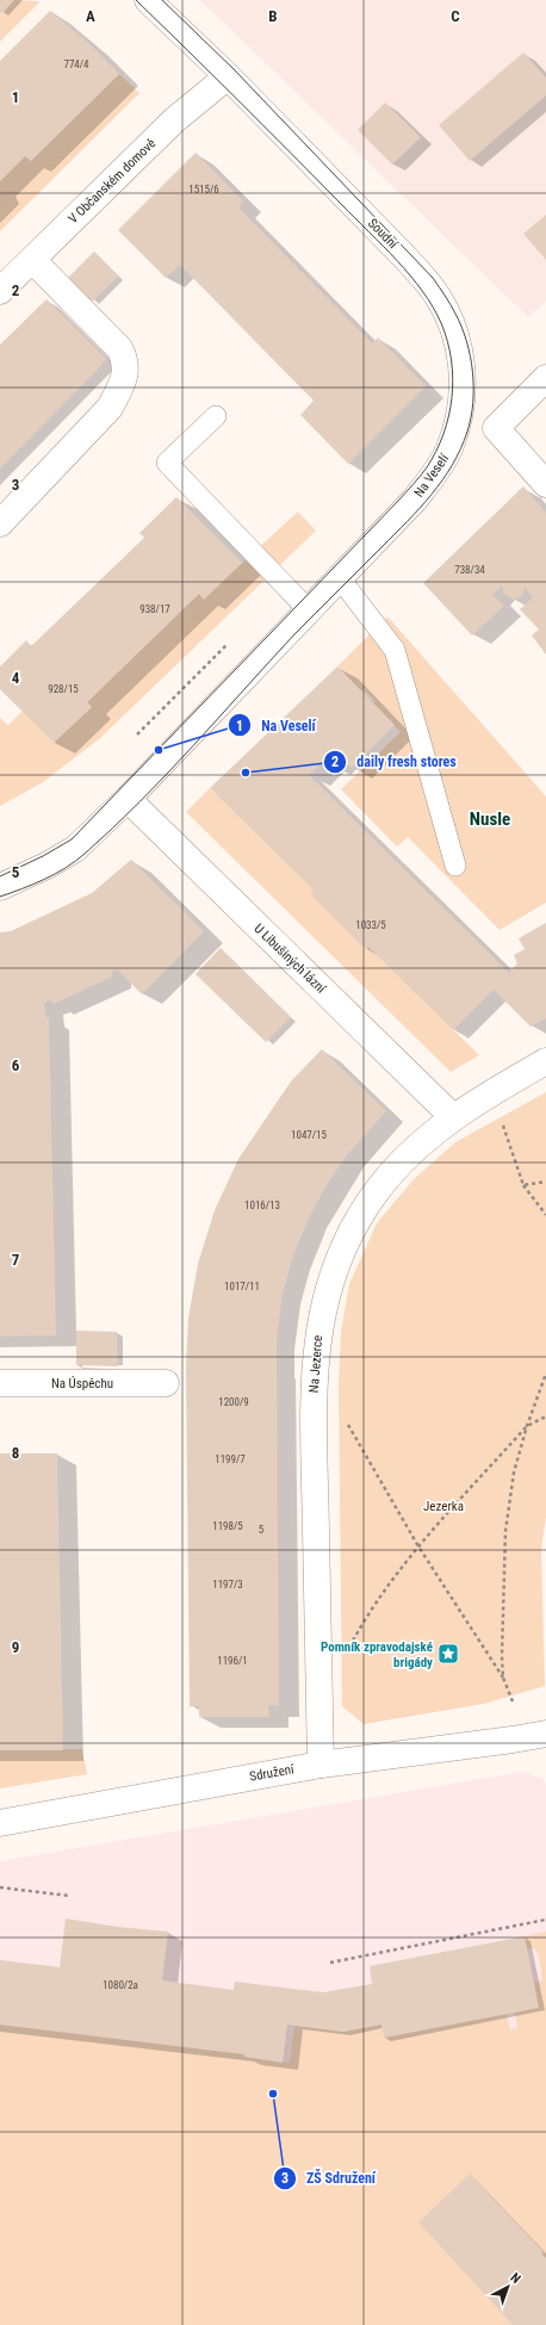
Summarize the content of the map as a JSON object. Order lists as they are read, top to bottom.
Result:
{
  "streets": {
    "street": [
      "V Občanském domově",
      "Soudní",
      "Na Veselí",
      "U Libušiných lázní",
      "Na Jezerce",
      "Na Úspěchu",
      "Sdružení"
    ]
  },
  "crossings": [
    ["V Občanském domově", "Soudní"],
    ["Soudní", "Na Veselí"],
    ["Na Veselí", "U Libušiných lázní"],
    ["U Libušiných lázní", "Na Jezerce"],
    ["Na Jezerce", "Sdružení"]
  ],
  "districts": ["Nusle"],
  "parks": ["Jezerka"],
  "places": {
    "other": ["Na Veselí", "daily fresh stores", "ZŠ Sdružení"],
    "place": ["Pomník zpravodajské brigády"]
  },
  "house_numbers": [
    "774/4",
    "1515/6",
    "738/34",
    "938/17",
    "928/15",
    "1033/5",
    "1047/15",
    "1016/13",
    "1017/11",
    "1200/9",
    "1199/7",
    "1198/5",
    "5",
    "1197/3",
    "1196/1",
    "1080/2a"
  ],
  "north": "top right",
  "grid": {
    "columns": ["A", "B", "C"],
    "rows": [
      "1",
      "2",
      "3",
      "4",
      "5",
      "6",
      "7",
      "8",
      "9"
    ]
  }
}
